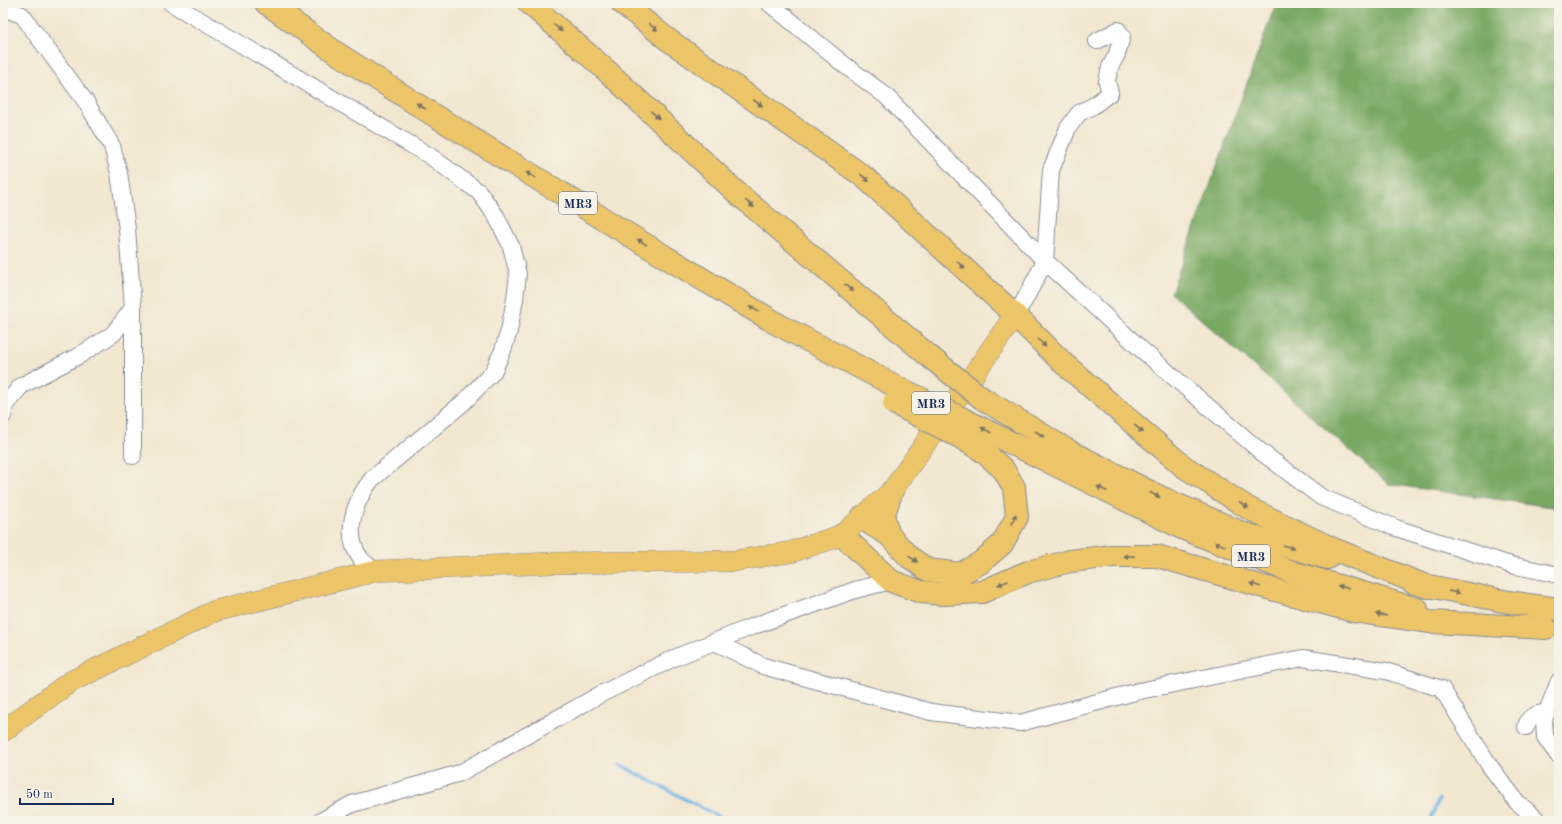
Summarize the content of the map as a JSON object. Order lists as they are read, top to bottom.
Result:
{
  "streets": {
    "highway": ["MR3"]
  },
  "scale_bar": "50 m"
}
